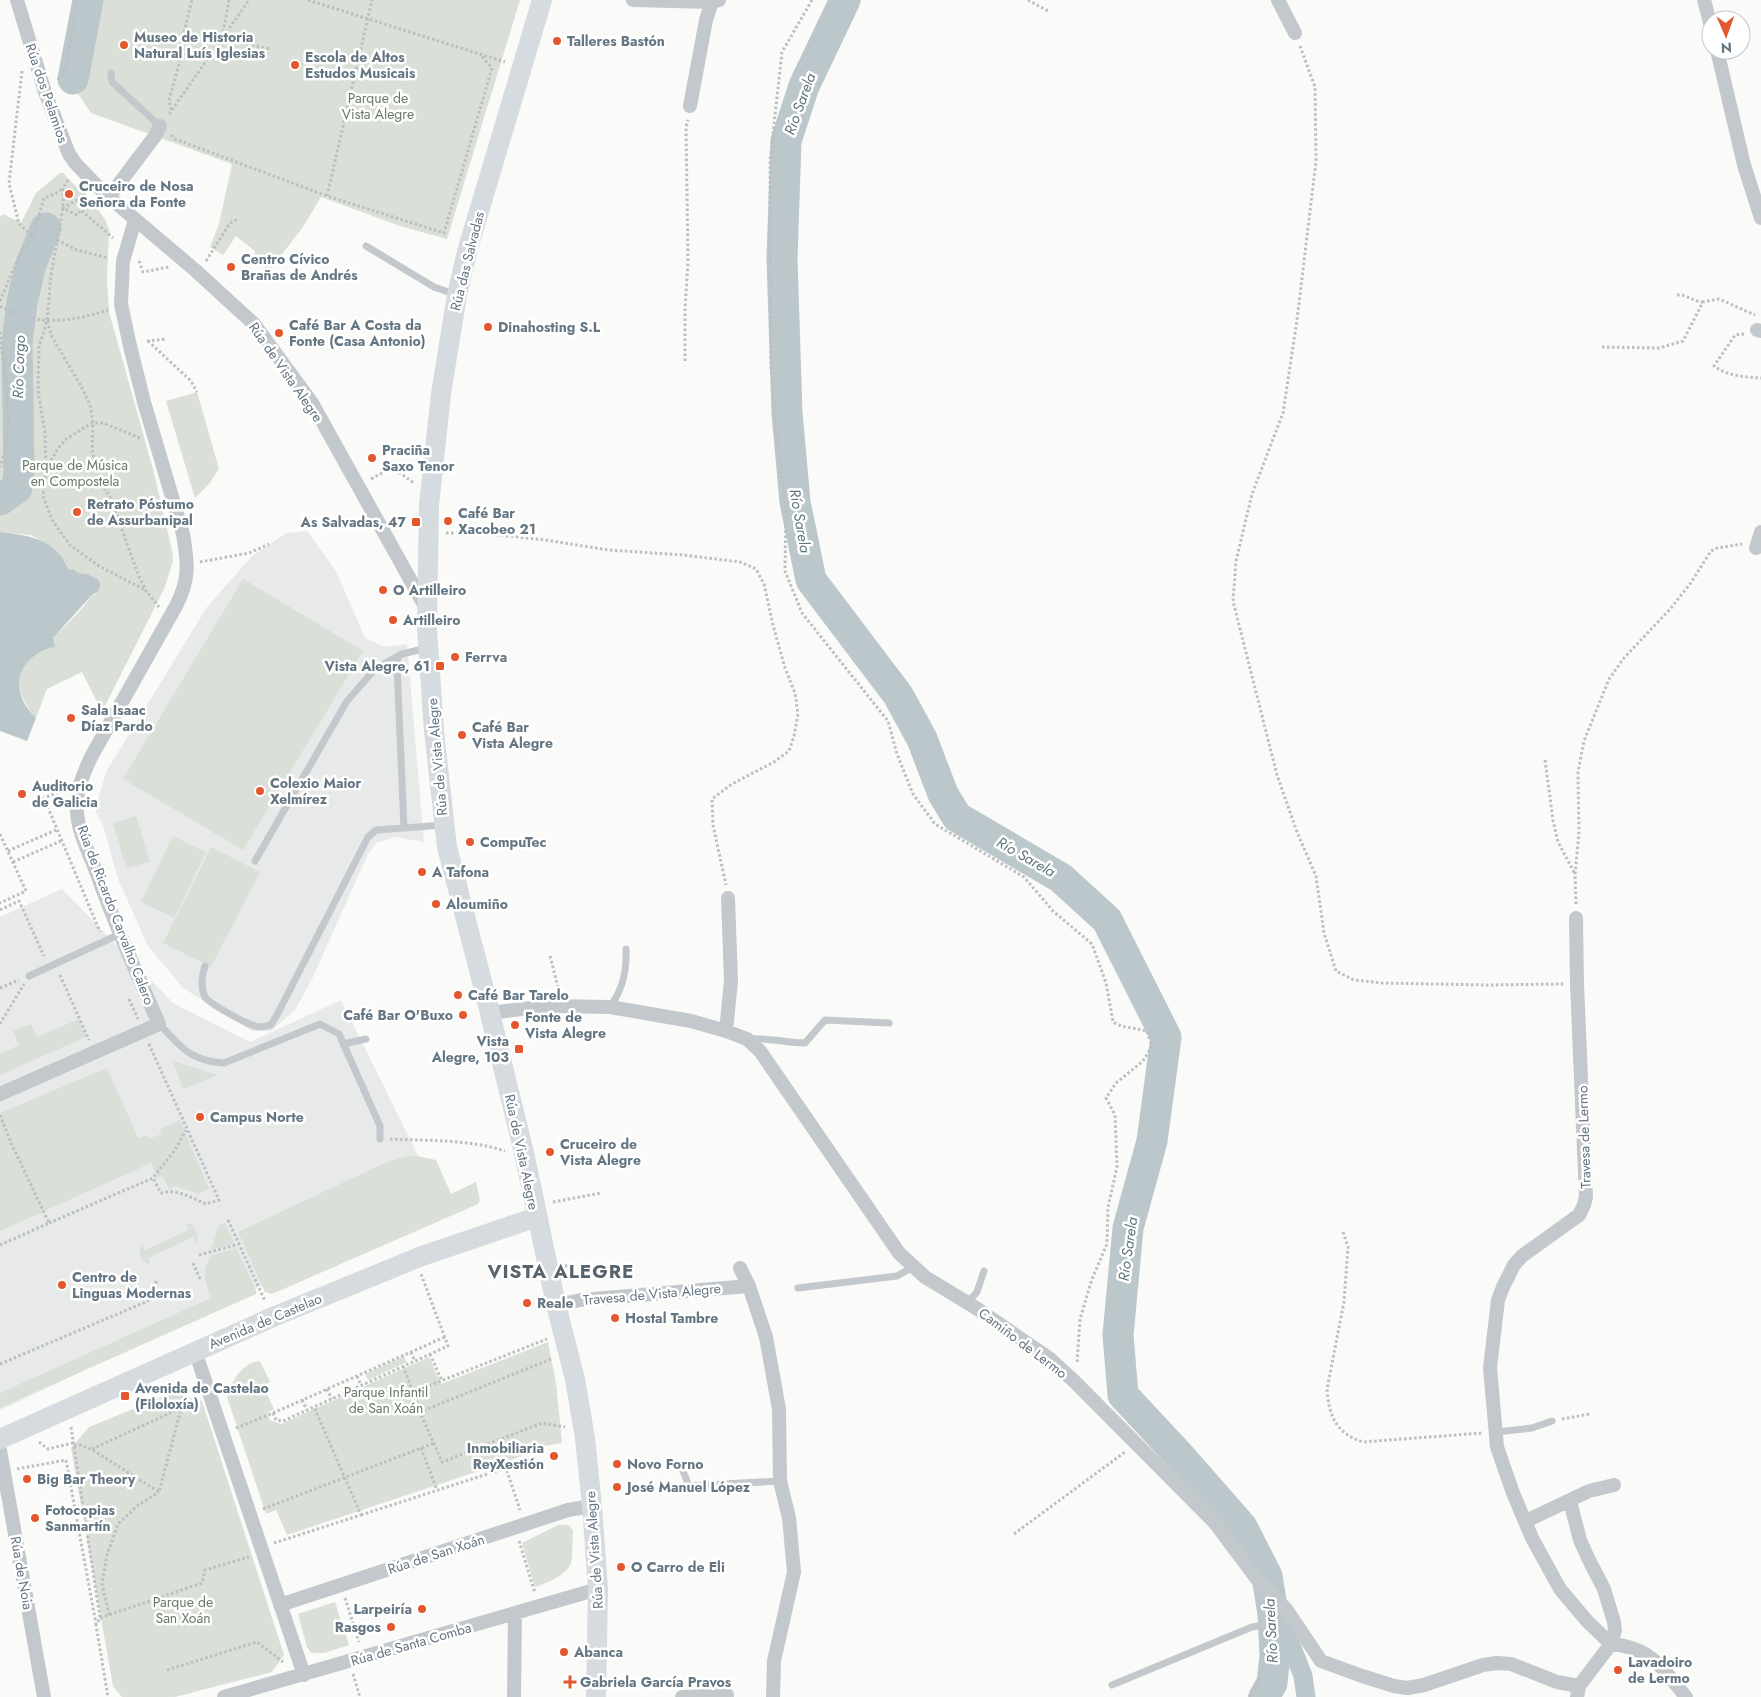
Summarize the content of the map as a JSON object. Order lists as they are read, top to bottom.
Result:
{
  "streets": {
    "main road": ["Rúa das Salvadas", "Rúa de Vista Alegre", "Avenida de Castelao"],
    "street": [
      "Rúa dos Pelamios",
      "Rúa de Ricardo Carvalho Calero",
      "Travesa de Lermo",
      "Travesa de Vista Alegre",
      "Camiño de Lermo",
      "Rúa de San Xoán",
      "Rúa de Noia",
      "Rúa de Santa Comba"
    ]
  },
  "crossings": [
    ["Rúa dos Pelamios", "Rúa de Vista Alegre"],
    ["Rúa dos Pelamios", "Rúa de Ricardo Carvalho Calero"],
    ["Rúa das Salvadas", "Rúa de Vista Alegre"],
    ["Rúa de Vista Alegre", "Rúa de Ricardo Carvalho Calero"],
    ["Rúa de Vista Alegre", "Travesa de Vista Alegre"],
    ["Rúa de Vista Alegre", "Avenida de Castelao"],
    ["Rúa de Vista Alegre", "Camiño de Lermo"],
    ["Rúa de Vista Alegre", "Rúa de San Xoán"],
    ["Rúa de Vista Alegre", "Rúa de Santa Comba"]
  ],
  "districts": ["VISTA ALEGRE"],
  "water": ["Río Sarela", "Río Corgo"],
  "parks": [
    "Parque de Vista Alegre",
    "Parque de Música en Compostela",
    "Parque Infantil de San Xoán",
    "Parque de San Xoán"
  ],
  "places": {
    "other": [
      "Talleres Bastón",
      "Museo de Historia Natural Luís Iglesias",
      "Escola de Altos Estudos Musicais",
      "Cruceiro de Nosa Señora da Fonte",
      "Centro Cívico Brañas de Andrés",
      "Dinahosting S.L",
      "Café Bar A Costa da Fonte (Casa Antonio)",
      "Praciña Saxo Tenor",
      "Retrato Póstumo de Assurbanipal",
      "Café Bar Xacobeo 21",
      "O Artilleiro",
      "Artilleiro",
      "Ferrva",
      "Sala Isaac Díaz Pardo",
      "Café Bar Vista Alegre",
      "Colexio Maior Xelmírez",
      "Auditorio de Galicia",
      "CompuTec",
      "A Tafona",
      "Aloumiño",
      "Café Bar Tarelo",
      "Café Bar O'Buxo",
      "Fonte de Vista Alegre",
      "Campus Norte",
      "Cruceiro de Vista Alegre",
      "Centro de Linguas Modernas",
      "Reale",
      "Hostal Tambre",
      "Inmobiliaria ReyXestión",
      "Novo Forno",
      "Big Bar Theory",
      "José Manuel López",
      "Fotocopias Sanmartín",
      "O Carro de Eli",
      "Larpeiría",
      "Rasgos",
      "Abanca",
      "Lavadoiro de Lermo"
    ],
    "transit": [
      "As Salvadas, 47",
      "Vista Alegre, 61",
      "Vista Alegre, 103",
      "Avenida de Castelao (Filoloxía)"
    ],
    "health": ["Gabriela García Pravos"]
  },
  "north": "bottom"
}
